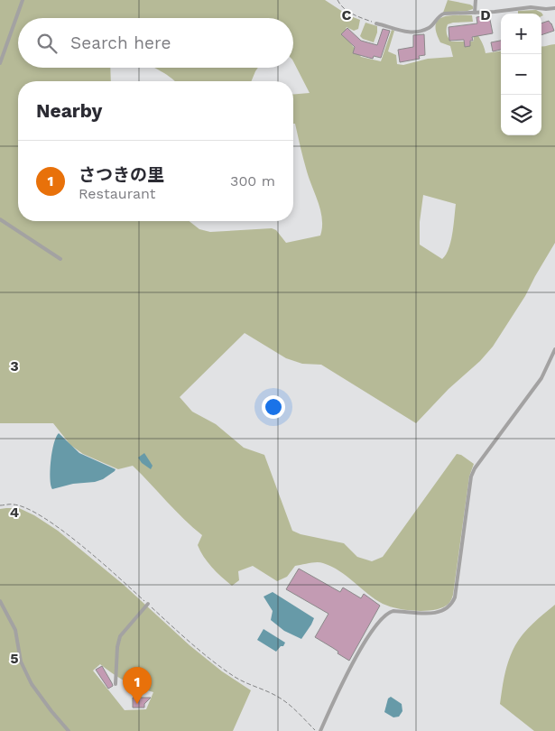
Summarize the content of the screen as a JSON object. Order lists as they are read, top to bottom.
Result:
{
  "page": {
    "map_buttons": ["+", "−"],
    "search": "Search here",
    "heading": "Nearby",
    "list": [
      {
        "mark": "1",
        "name": "さつきの里",
        "note": "Restaurant",
        "value": "300 m"
      }
    ],
    "pins": "1"
  },
  "grid": {
    "columns": ["C", "D"],
    "rows": ["3", "4", "5"]
  }
}
